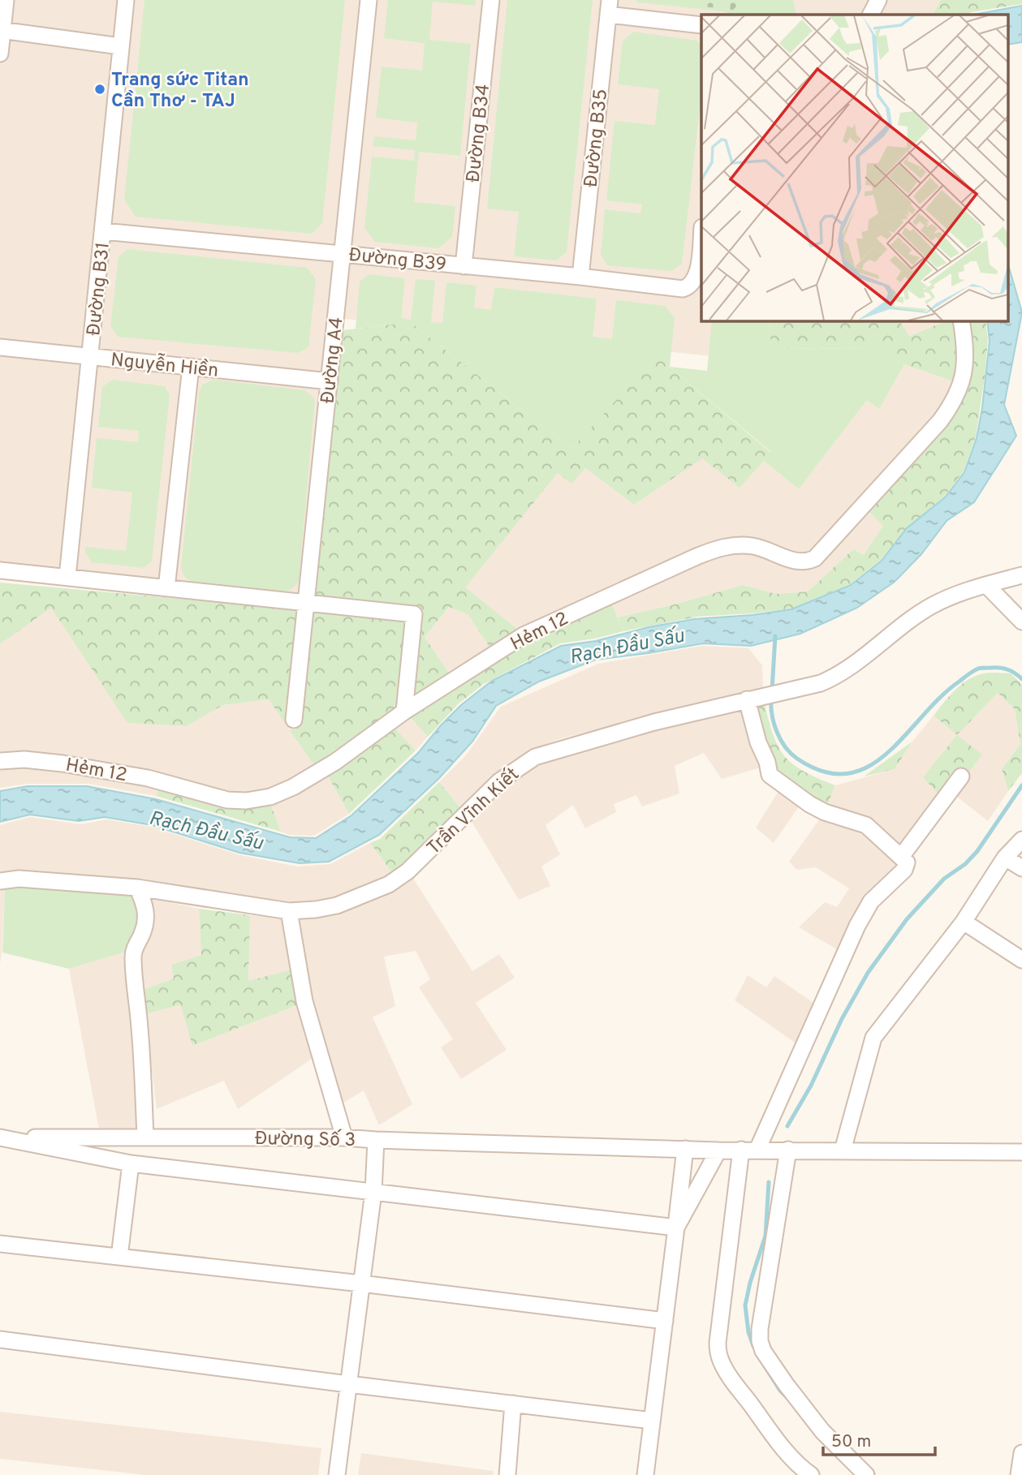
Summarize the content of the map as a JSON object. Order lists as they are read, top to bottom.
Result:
{
  "streets": {
    "street": [
      "Đường B34",
      "Đường B35",
      "Đường B39",
      "Đường B31",
      "Đường A4",
      "Nguyễn Hiền",
      "Hẻm 12",
      "Trần Vĩnh Kiết",
      "Đường Số 3"
    ]
  },
  "crossings": [
    ["Đường B34", "Đường B39"],
    ["Đường B35", "Đường B39"],
    ["Đường B39", "Đường B31"],
    ["Đường B39", "Đường A4"],
    ["Đường B31", "Nguyễn Hiền"],
    ["Đường A4", "Nguyễn Hiền"]
  ],
  "water": ["Rạch Đầu Sấu"],
  "places": ["Trang sức Titan Cần Thơ - TAJ"],
  "scale_bar": "50 m"
}
